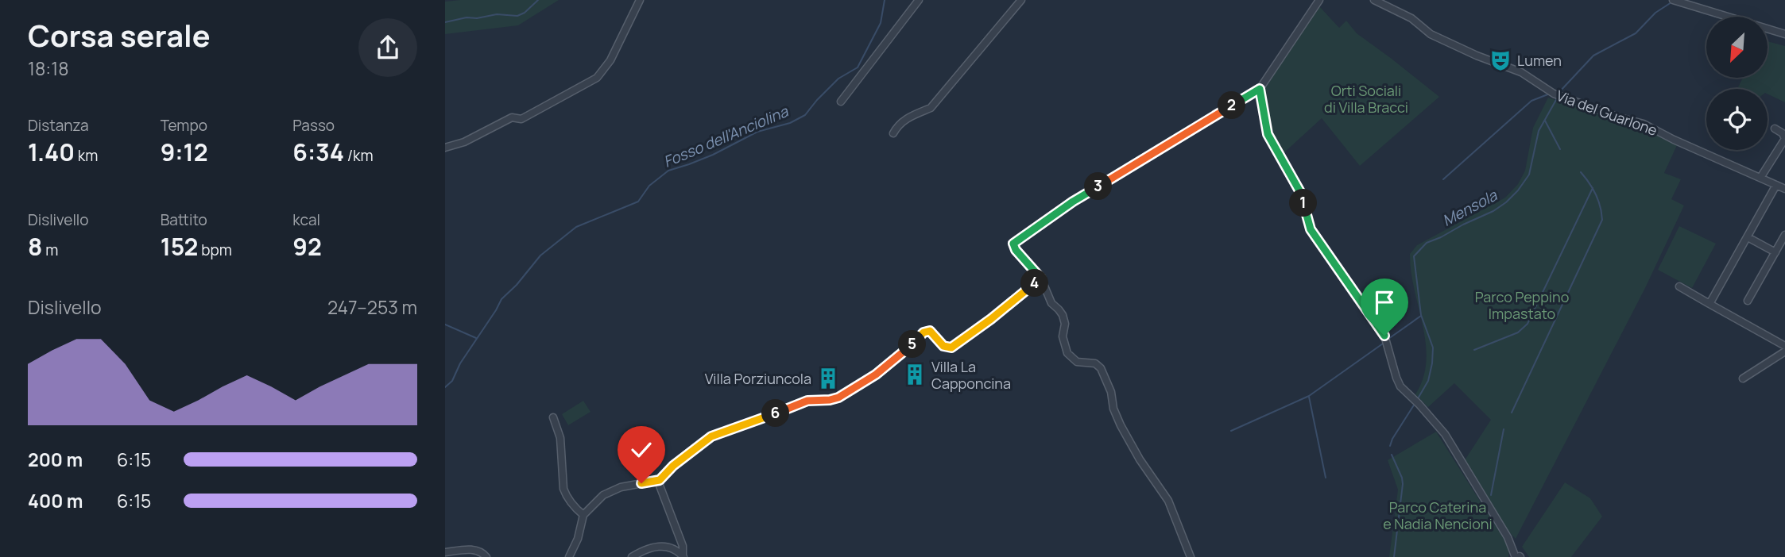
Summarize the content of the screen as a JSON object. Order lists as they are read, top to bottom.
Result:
{
  "streets": {
    "street": ["Via del Guarlone"]
  },
  "water": ["Fosso dell'Anciolina", "Mensola"],
  "parks": ["Orti Sociali di Villa Bracci", "Parco Peppino Impastato", "Parco Caterina e Nadia Nencioni"],
  "places": {
    "theatre": ["Lumen"],
    "building": ["Villa La Capponcina", "Villa Porziuncola"]
  },
  "north": "bottom left",
  "page": {
    "heading": ["Corsa serale", "18:18"],
    "pins": [
      "2",
      "3",
      "1",
      "4",
      "5",
      "6"
    ],
    "stats": [
      ["Distanza", "1.40 km"],
      ["Tempo", "9:12"],
      ["Passo", "6:34 /km"],
      ["Dislivello", "8 m"],
      ["Battito", "152 bpm"],
      ["kcal", "92"]
    ],
    "chart": ["Dislivello", "247–253 m"],
    "list": [
      {
        "name": "200 m",
        "note": "6:15"
      },
      {
        "name": "400 m",
        "note": "6:15"
      }
    ]
  }
}
